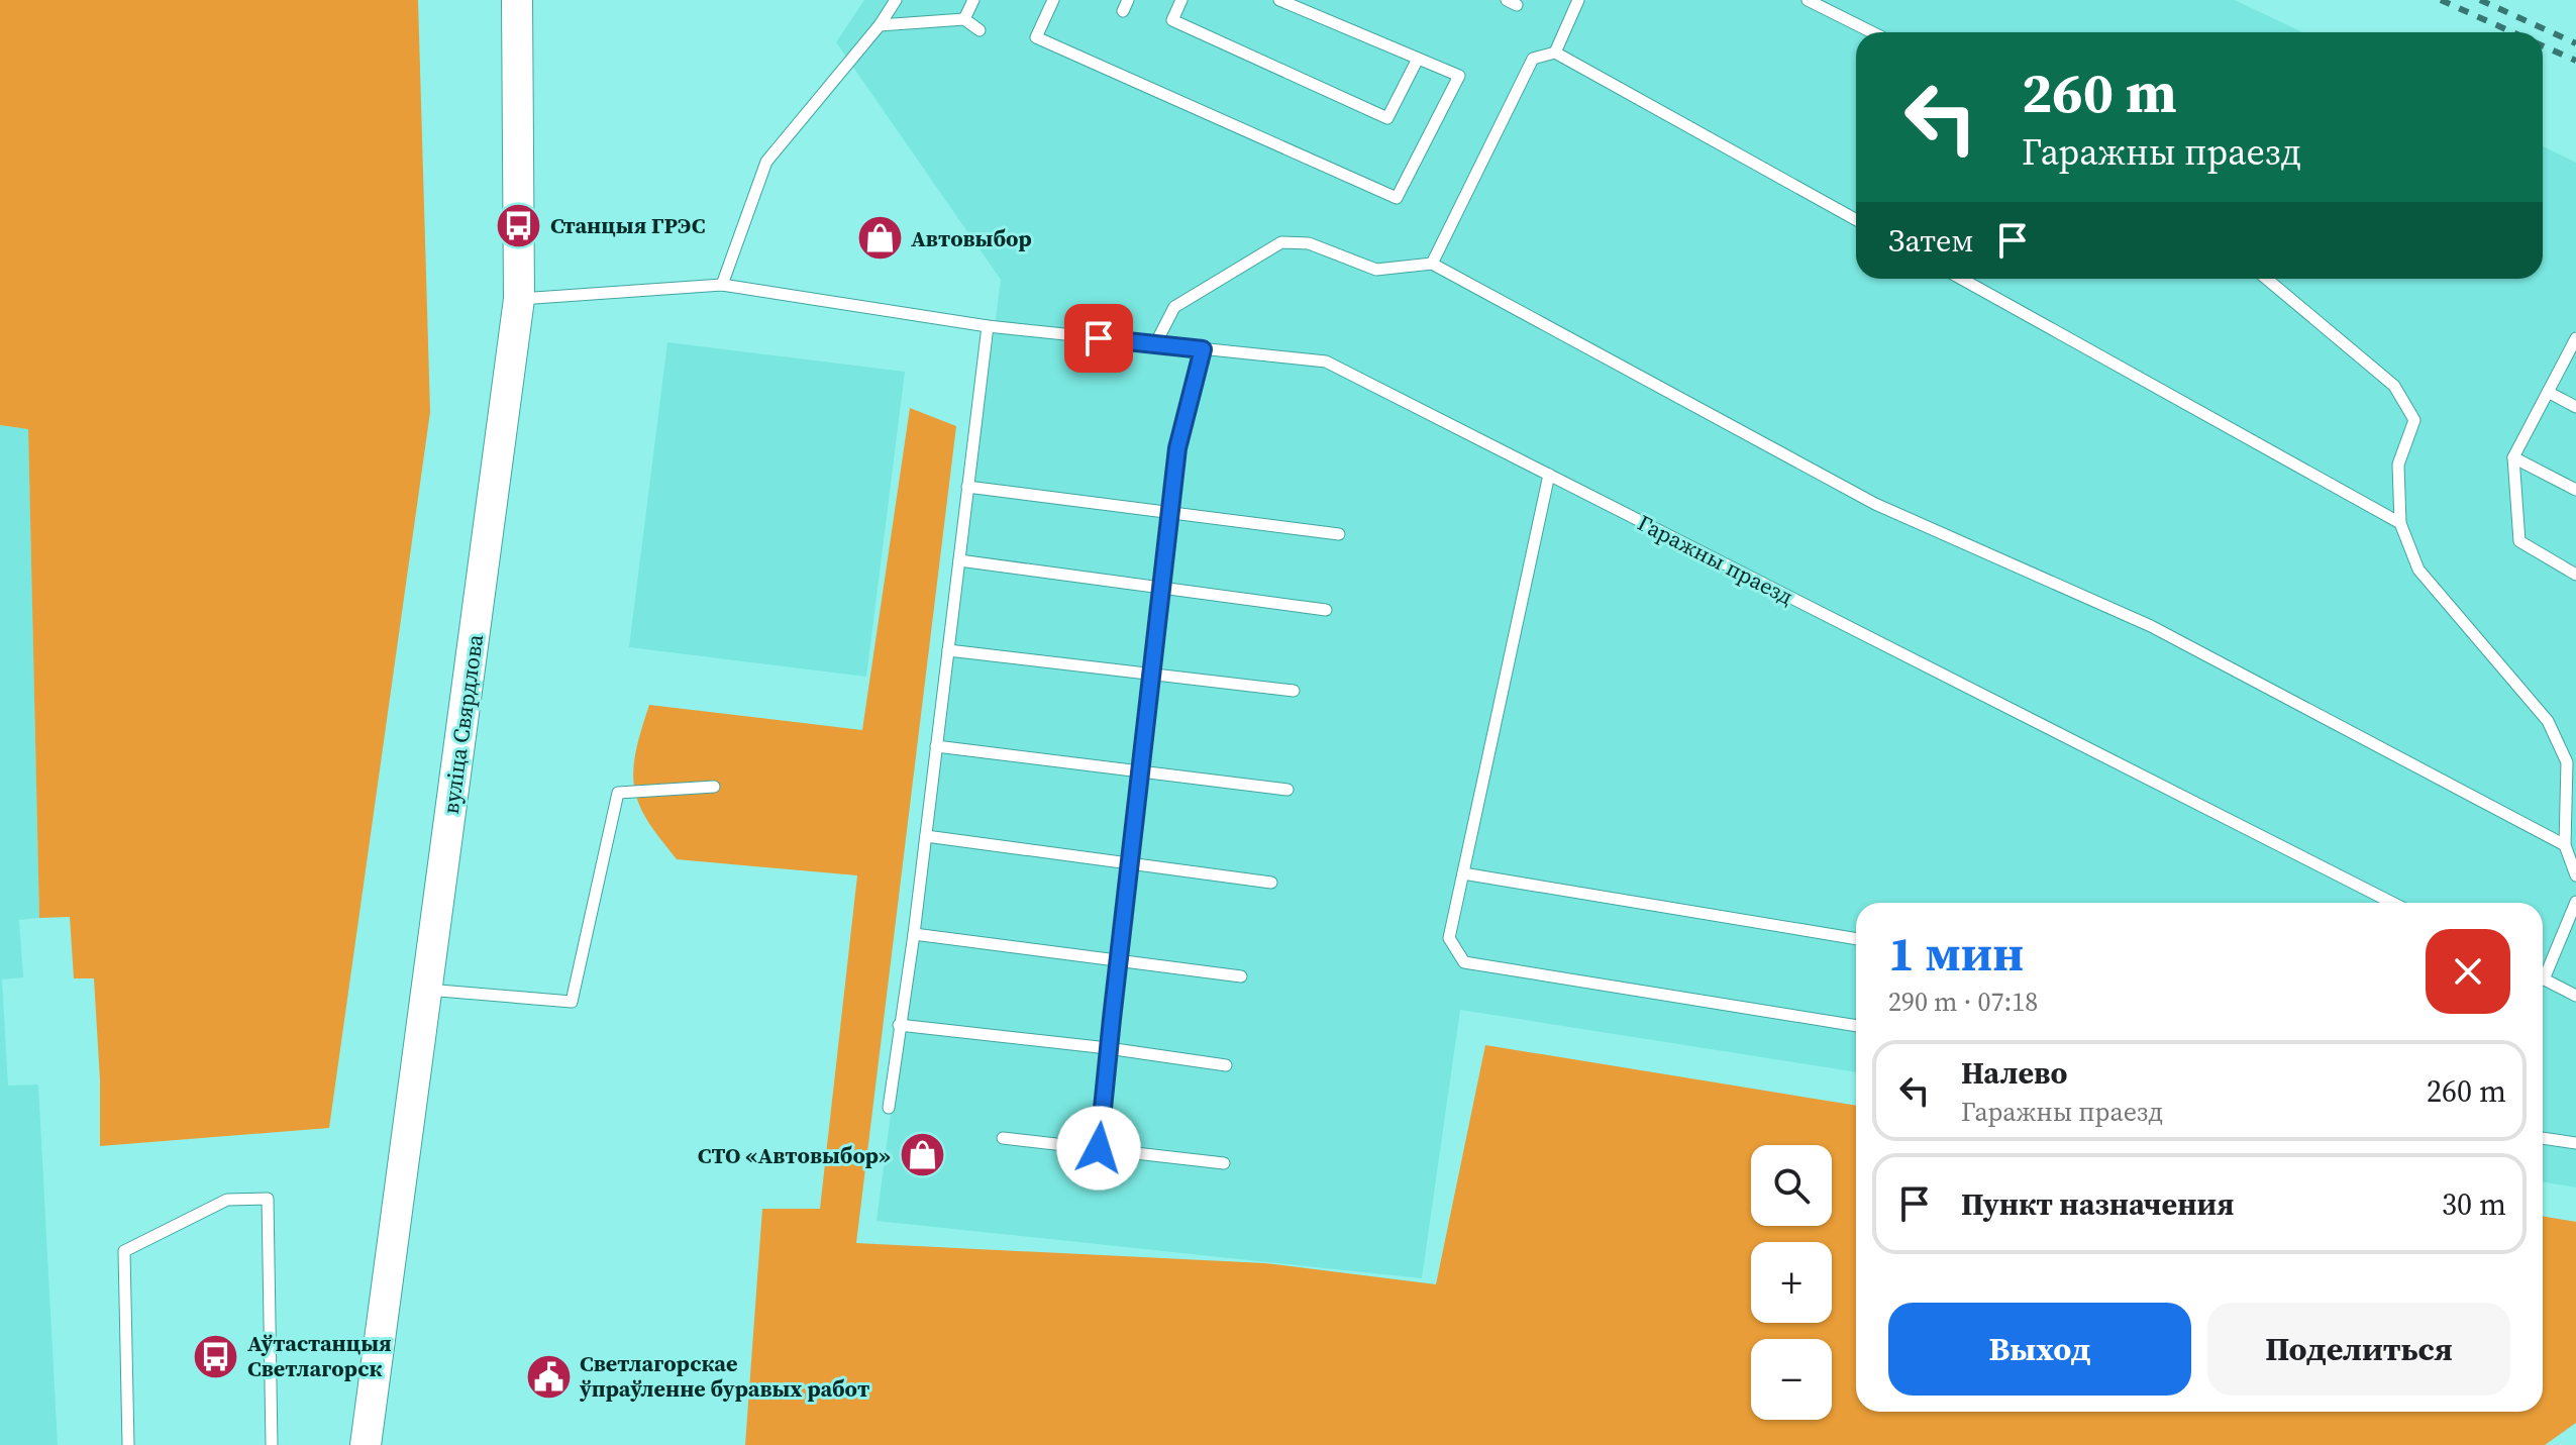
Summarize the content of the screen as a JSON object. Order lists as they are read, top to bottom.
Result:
{
  "streets": {
    "main road": ["вуліца Свярдлова"],
    "lane": ["Гаражны праезд"]
  },
  "crossings": [
    ["Гаражны праезд", "вуліца Свярдлова"]
  ],
  "places": {
    "bus stop": ["Станцыя ГРЭС", "Аўтастанцыя Светлагорск"],
    "shop": ["Автовыбор", "СТО «Автовыбор»"],
    "public building": ["Светлагорскае ўпраўленне буравых работ"]
  },
  "page": {
    "turn": ["260 m", "Гаражны праезд"],
    "then": "Затем",
    "heading": ["1 мин", "290 m · 07:18"],
    "list": [
      {
        "name": "Налево",
        "note": "Гаражны праезд",
        "value": "260 m"
      },
      {
        "name": "Пункт назначения",
        "value": "30 m"
      }
    ],
    "map_buttons": ["+", "−"],
    "buttons": ["Выход", "Поделиться"]
  }
}
